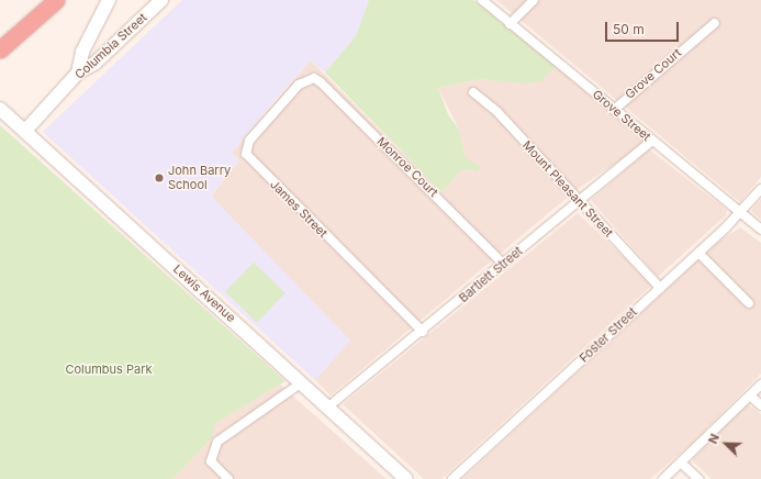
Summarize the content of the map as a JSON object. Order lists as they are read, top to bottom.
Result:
{
  "streets": {
    "main road": ["Columbia Street", "Lewis Avenue"],
    "street": [
      "Grove Court",
      "Grove Street",
      "Monroe Court",
      "Mount Pleasant Street",
      "James Street",
      "Bartlett Street",
      "Foster Street"
    ]
  },
  "crossings": [
    ["Columbia Street", "Lewis Avenue"],
    ["Grove Court", "Grove Street"],
    ["Grove Street", "Bartlett Street"],
    ["Grove Street", "Foster Street"],
    ["Monroe Court", "James Street"],
    ["Monroe Court", "Bartlett Street"],
    ["Mount Pleasant Street", "Bartlett Street"],
    ["Mount Pleasant Street", "Foster Street"],
    ["James Street", "Bartlett Street"],
    ["Bartlett Street", "Lewis Avenue"]
  ],
  "parks": ["Columbus Park"],
  "places": ["John Barry School"],
  "scale_bar": "50 m",
  "north": "top left"
}
